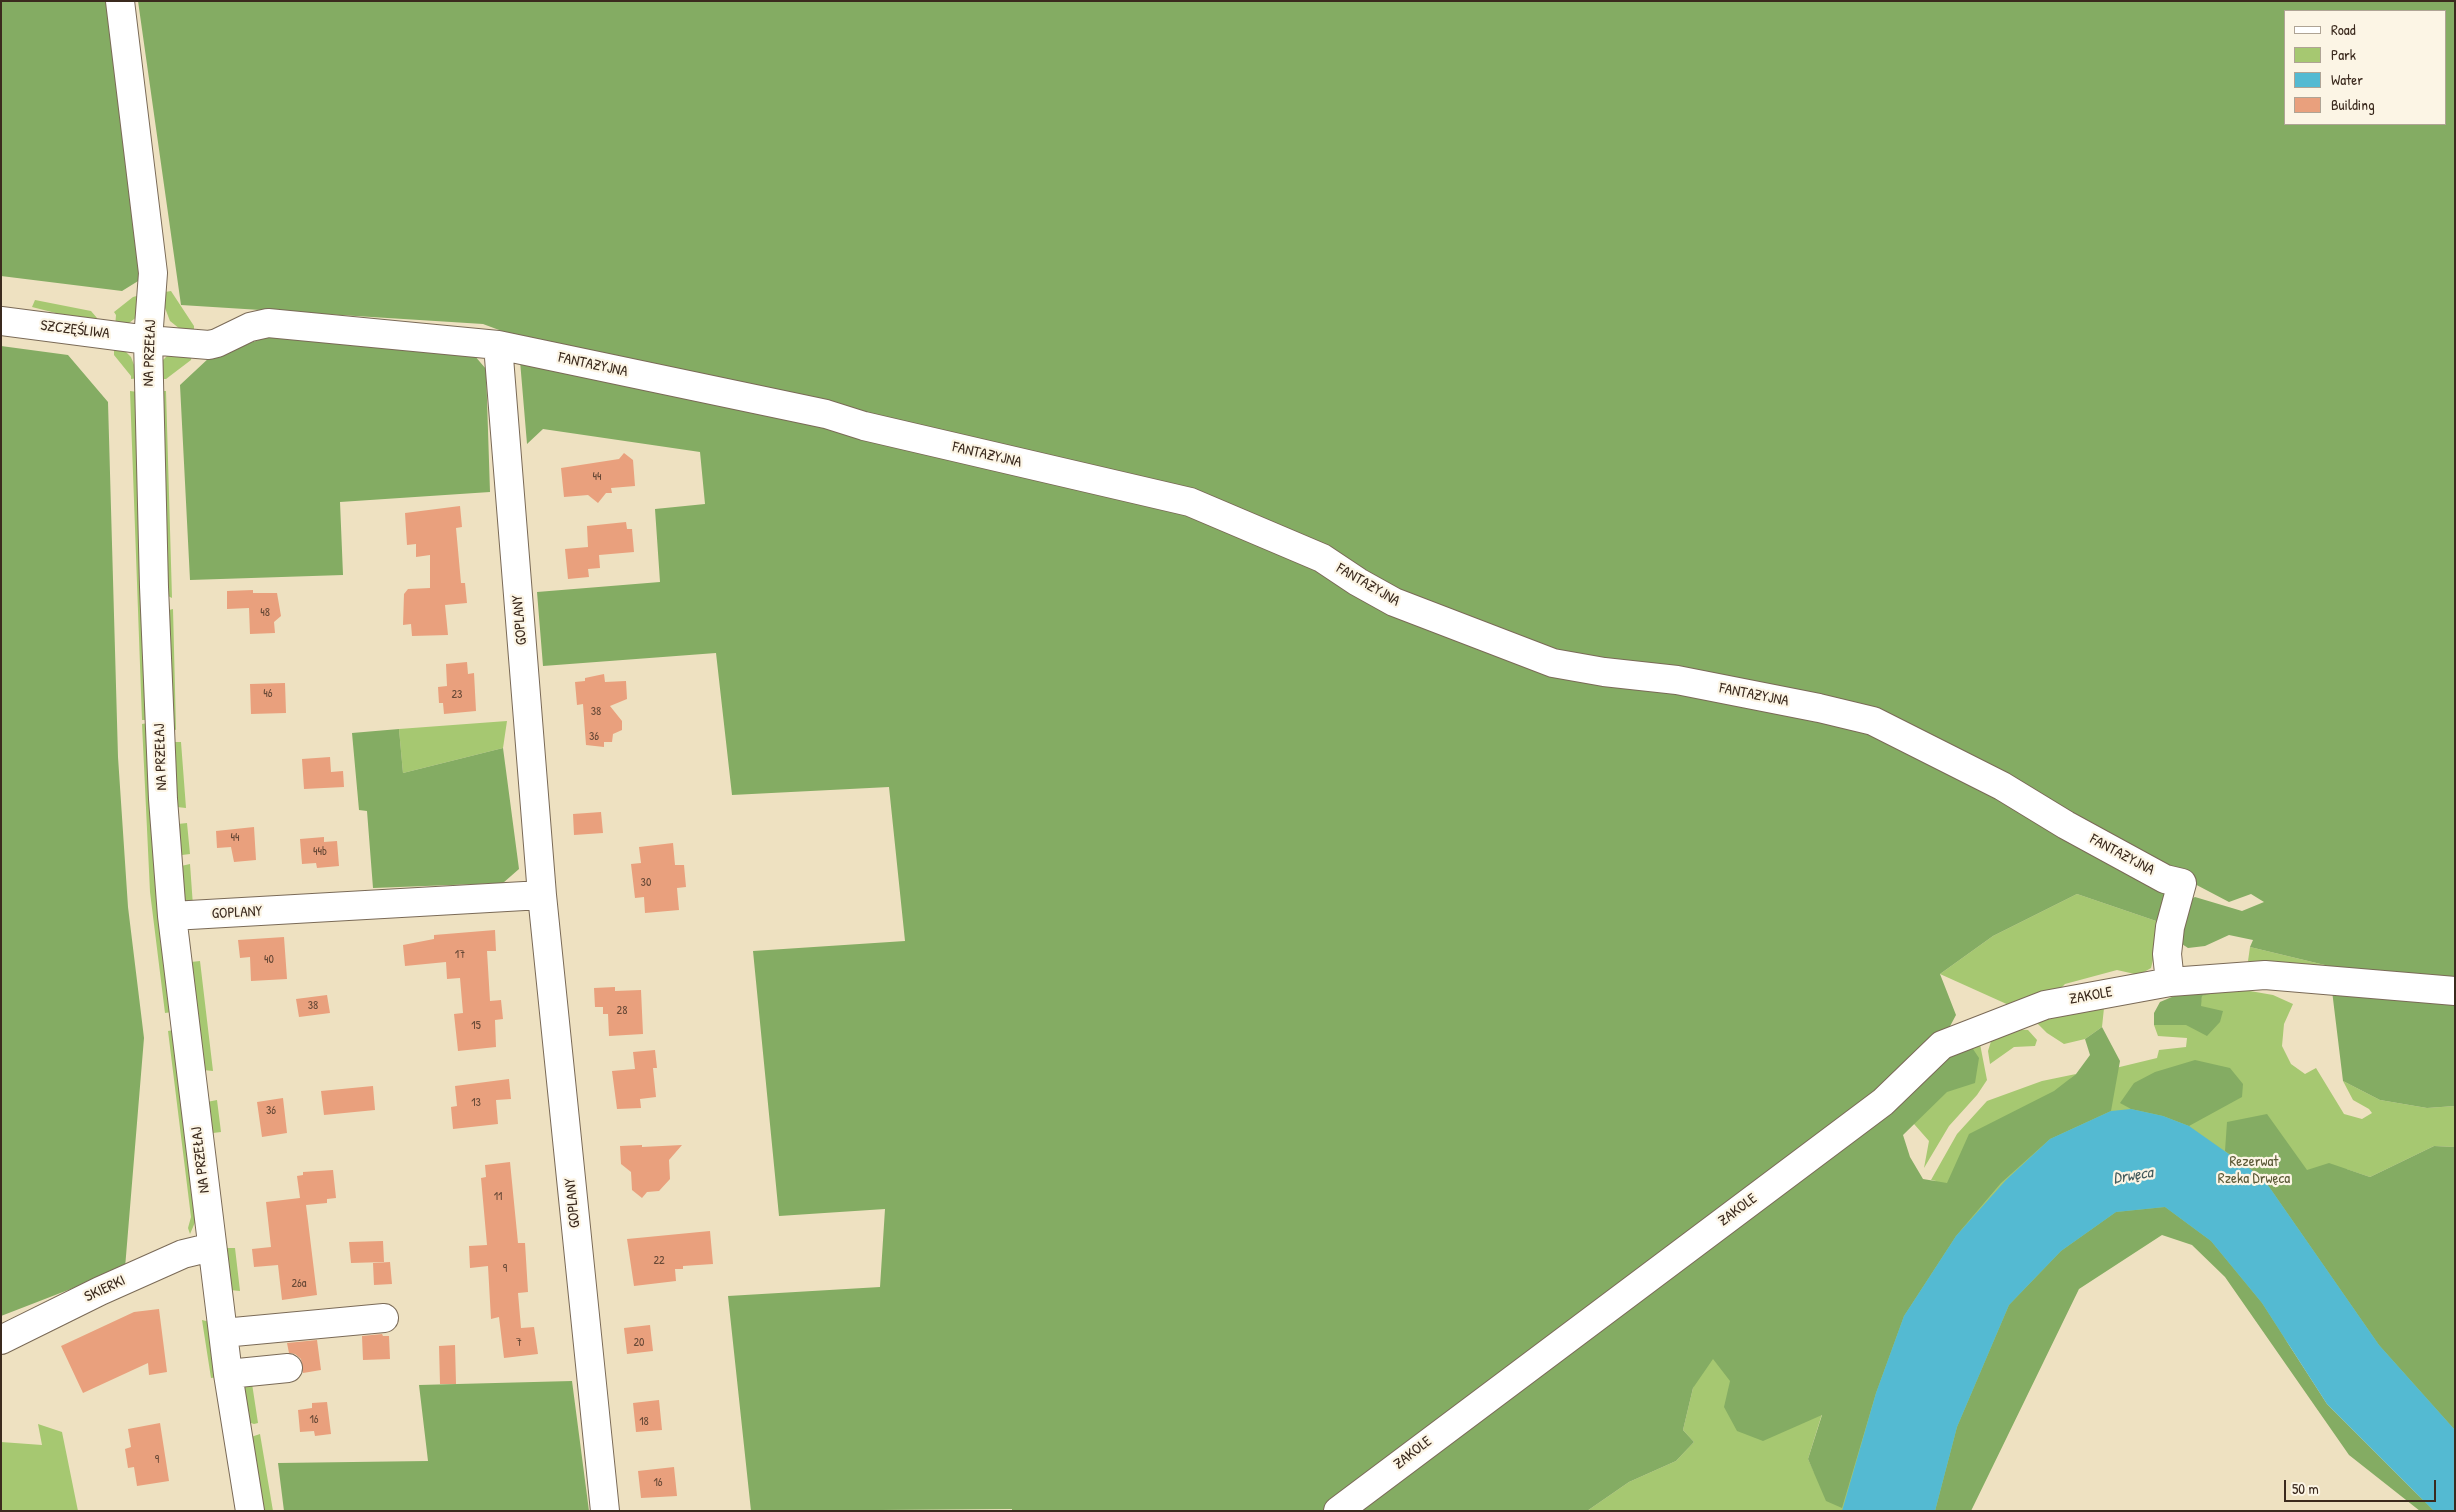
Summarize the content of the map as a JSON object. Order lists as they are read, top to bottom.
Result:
{
  "streets": {
    "street": [
      "SZCZĘŚLIWA",
      "NA PRZEŁAJ",
      "FANTAZYJNA",
      "GOPLANY",
      "ZAKOLE",
      "SKIERKI"
    ]
  },
  "crossings": [
    ["SZCZĘŚLIWA", "NA PRZEŁAJ"],
    ["SZCZĘŚLIWA", "FANTAZYJNA"],
    ["NA PRZEŁAJ", "FANTAZYJNA"],
    ["NA PRZEŁAJ", "GOPLANY"],
    ["NA PRZEŁAJ", "SKIERKI"],
    ["FANTAZYJNA", "GOPLANY"],
    ["FANTAZYJNA", "ZAKOLE"]
  ],
  "water": ["Drwęca"],
  "parks": ["Rezerwat Rzeka Drwęca"],
  "house_numbers": [
    "44",
    "48",
    "46",
    "23",
    "38",
    "36",
    "44",
    "44b",
    "30",
    "17",
    "40",
    "38",
    "28",
    "15",
    "13",
    "36",
    "11",
    "22",
    "9",
    "26a",
    "7",
    "20",
    "16",
    "18",
    "9",
    "16"
  ],
  "legend": [
    "Road",
    "Park",
    "Water",
    "Building"
  ],
  "scale_bar": "50 m"
}
